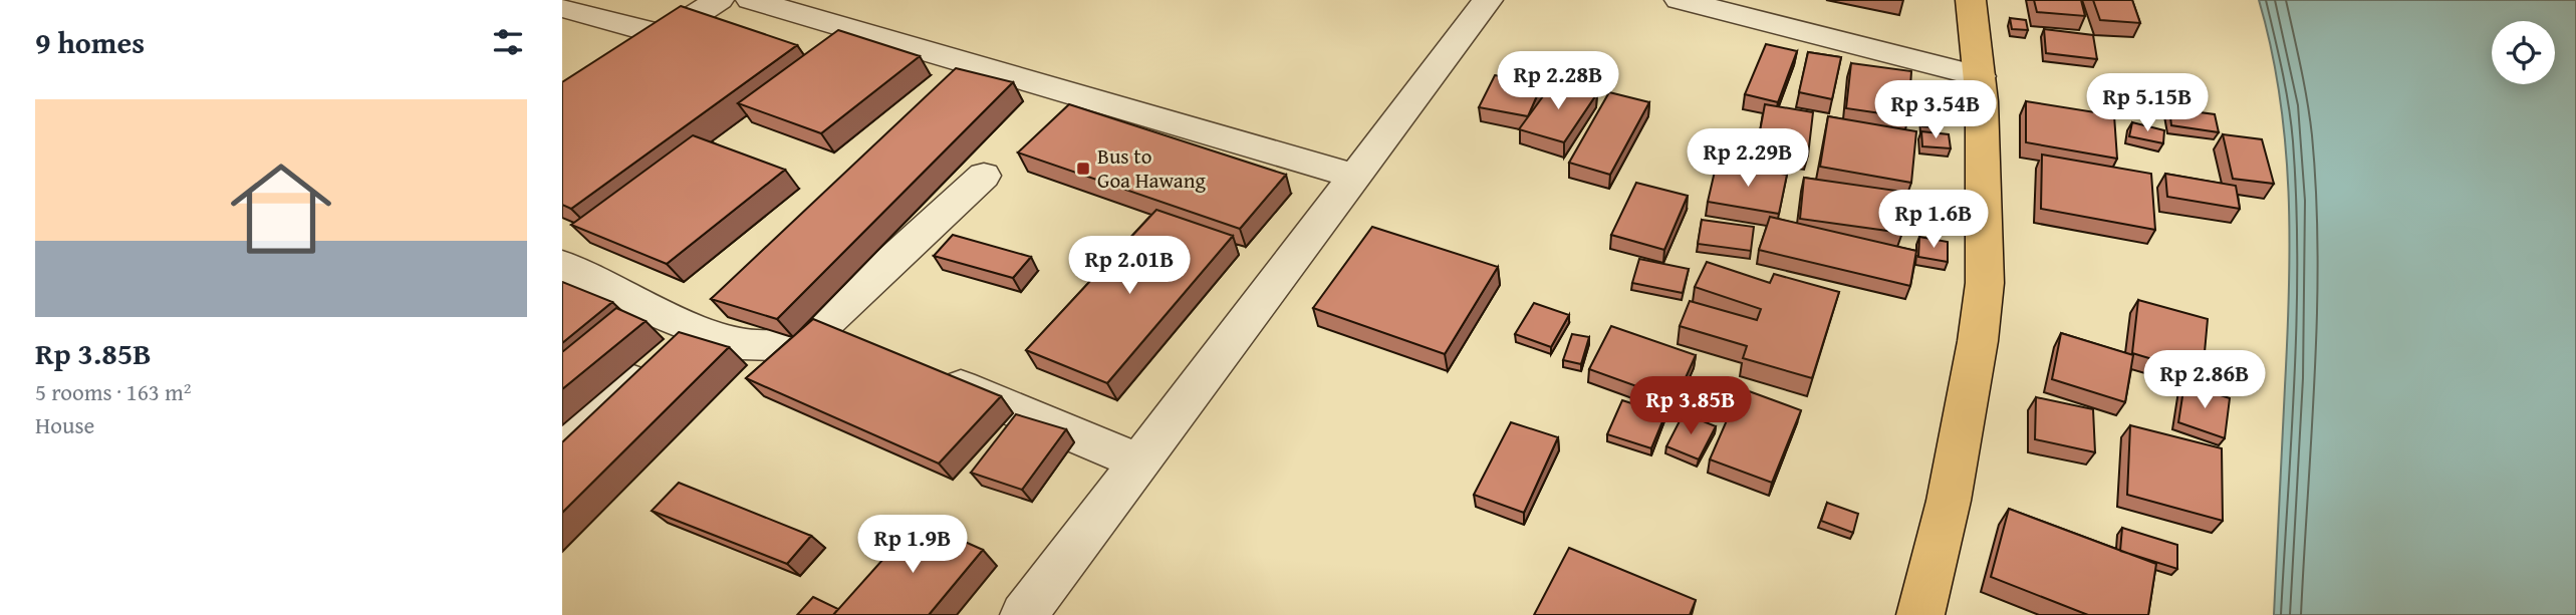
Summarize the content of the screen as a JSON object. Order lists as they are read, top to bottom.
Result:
{
  "places": {
    "transit": ["Bus to Goa Hawang"]
  },
  "page": {
    "heading": "9 homes",
    "price": [
      "Rp 2.28B",
      "Rp 5.15B",
      "Rp 3.54B",
      "Rp 2.29B",
      "Rp 1.6B",
      "Rp 2.01B",
      "Rp 2.86B",
      "Rp 3.85B",
      "Rp 1.9B"
    ],
    "list": [
      {
        "name": "Rp 3.85B",
        "note": "5 rooms · 163 m² · House"
      }
    ]
  }
}
